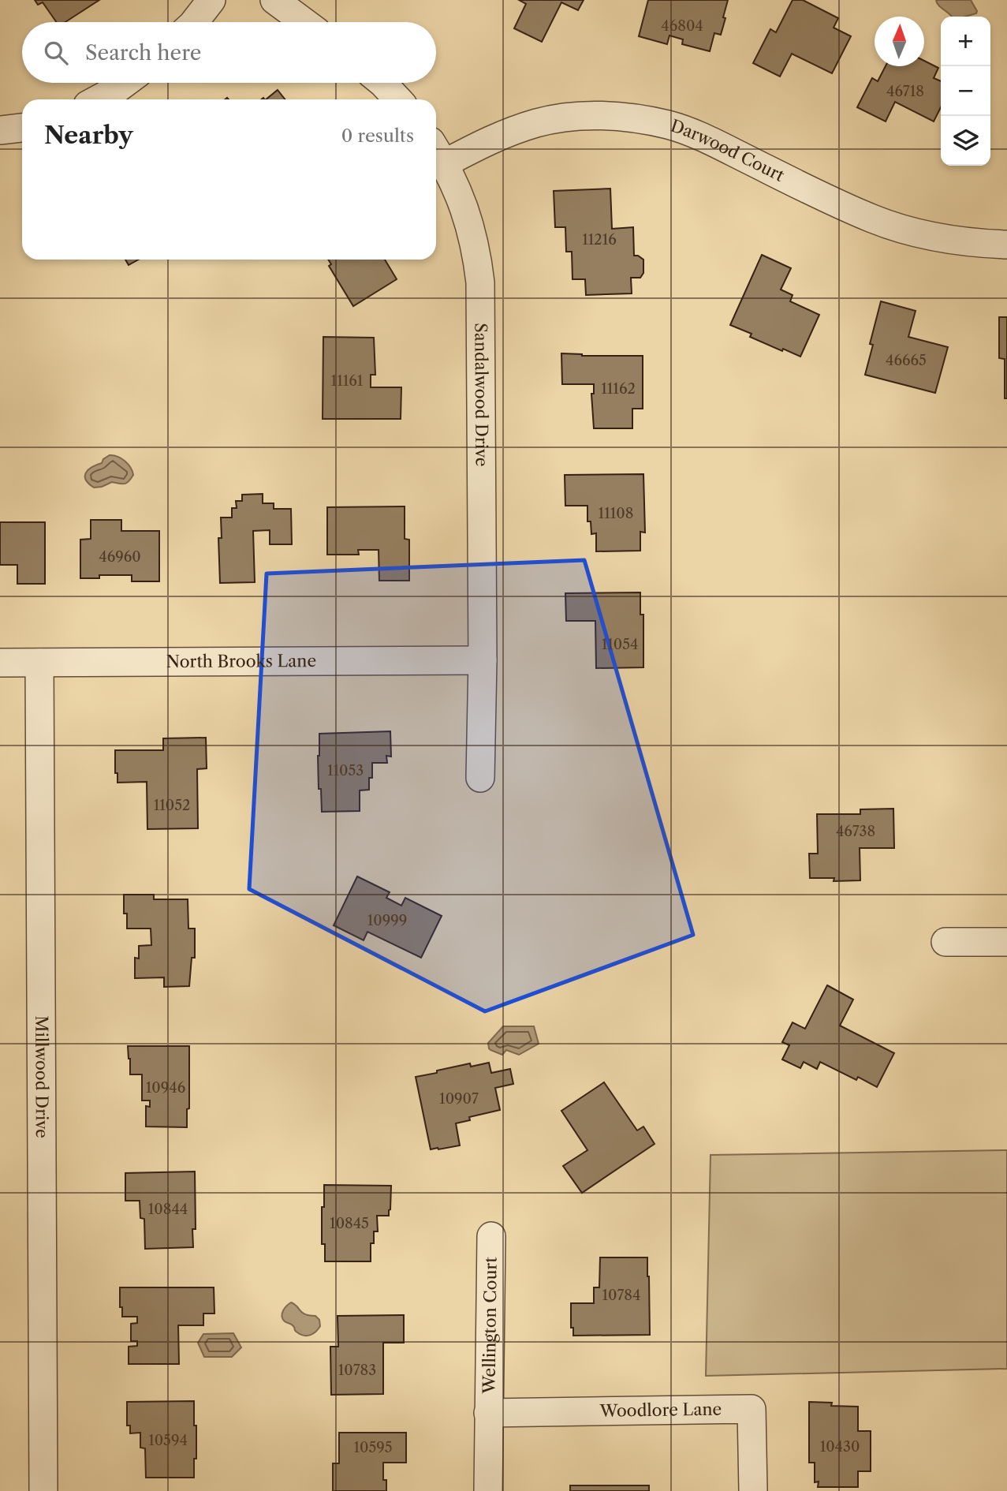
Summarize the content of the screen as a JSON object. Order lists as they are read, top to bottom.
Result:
{
  "streets": {
    "street": [
      "Darwood Court",
      "Sandalwood Drive",
      "North Brooks Lane",
      "Millwood Drive",
      "Wellington Court",
      "Woodlore Lane"
    ]
  },
  "crossings": [
    ["Darwood Court", "Sandalwood Drive"],
    ["Sandalwood Drive", "North Brooks Lane"],
    ["North Brooks Lane", "Millwood Drive"],
    ["Wellington Court", "Woodlore Lane"]
  ],
  "house_numbers": [
    "46804",
    "46718",
    "11216",
    "46665",
    "11161",
    "11162",
    "11108",
    "46960",
    "11054",
    "11053",
    "11052",
    "46738",
    "10999",
    "10946",
    "10907",
    "10844",
    "10845",
    "10784",
    "10783",
    "10594",
    "10430",
    "10595"
  ],
  "north": "top",
  "page": {
    "map_buttons": ["+", "−"],
    "search": "Search here",
    "heading": ["Nearby", "0 results"]
  }
}
